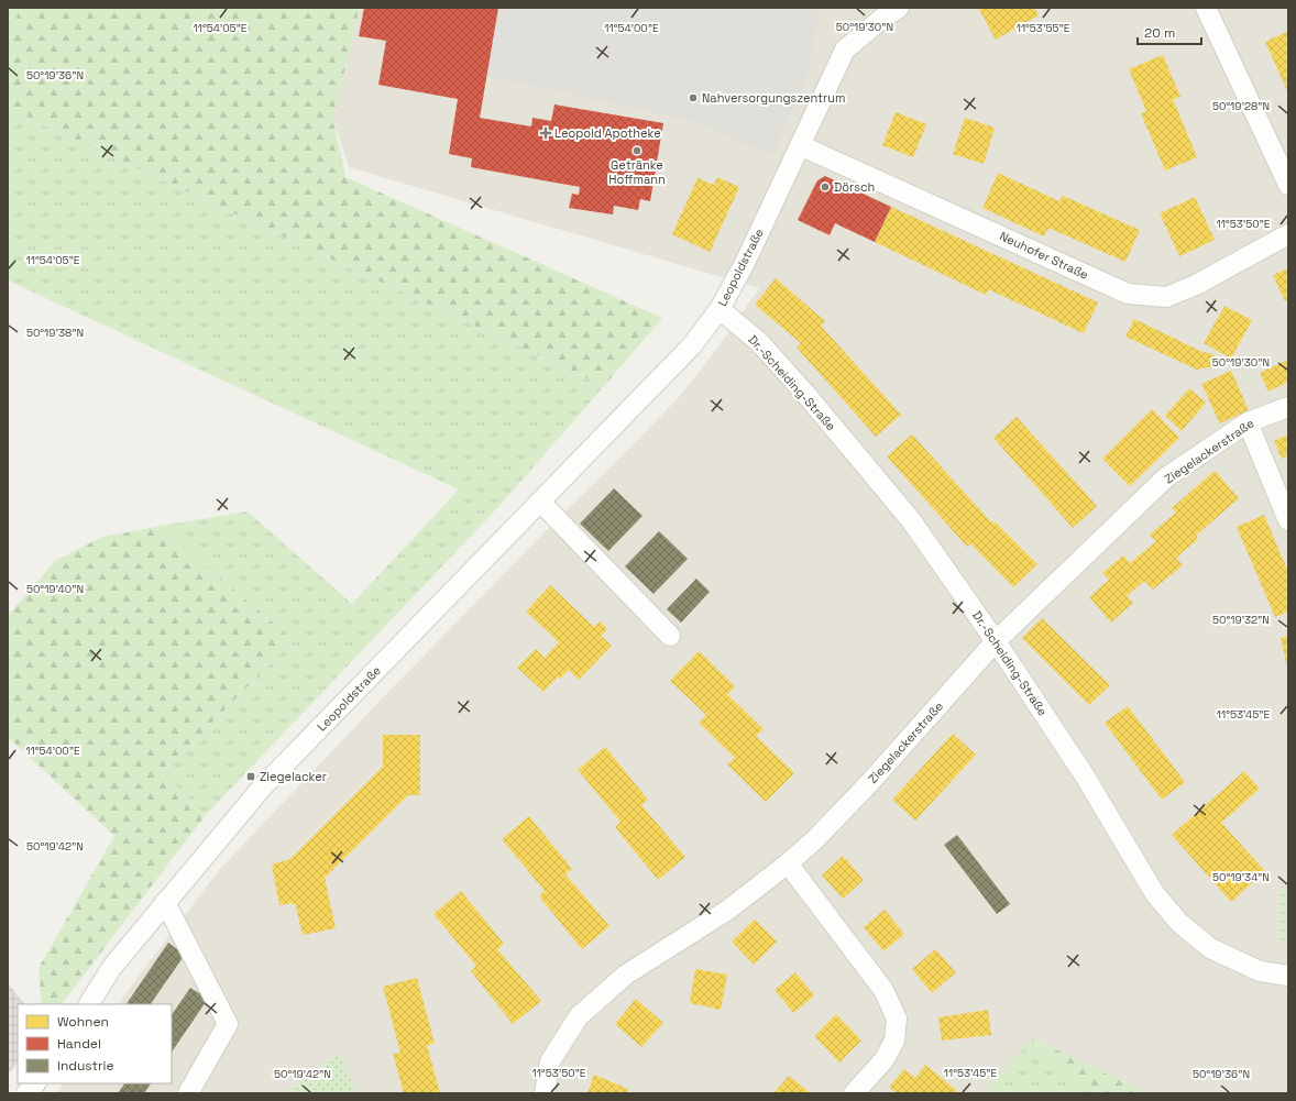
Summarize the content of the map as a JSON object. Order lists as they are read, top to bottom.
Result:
{
  "streets": {
    "street": [
      "Neuhofer Straße",
      "Leopoldstraße",
      "Dr.-Scheiding-Straße",
      "Ziegelackerstraße"
    ]
  },
  "crossings": [
    ["Neuhofer Straße", "Leopoldstraße"],
    ["Leopoldstraße", "Dr.-Scheiding-Straße"],
    ["Dr.-Scheiding-Straße", "Ziegelackerstraße"]
  ],
  "places": {
    "other": ["Nahversorgungszentrum", "Getränke Hoffmann", "Dörsch"],
    "health": ["Leopold Apotheke"],
    "transit": ["Ziegelacker"]
  },
  "legend": ["Wohnen", "Handel", "Industrie"],
  "scale_bar": "20 m",
  "coordinates": [
    "50°19'30\"N",
    "11°54'05\"E",
    "11°54'00\"E",
    "11°53'55\"E",
    "50°19'36\"N",
    "50°19'28\"N",
    "11°53'50\"E",
    "50°19'38\"N",
    "50°19'40\"N",
    "50°19'32\"N",
    "11°53'45\"E",
    "50°19'42\"N",
    "50°19'34\"N"
  ]
}
